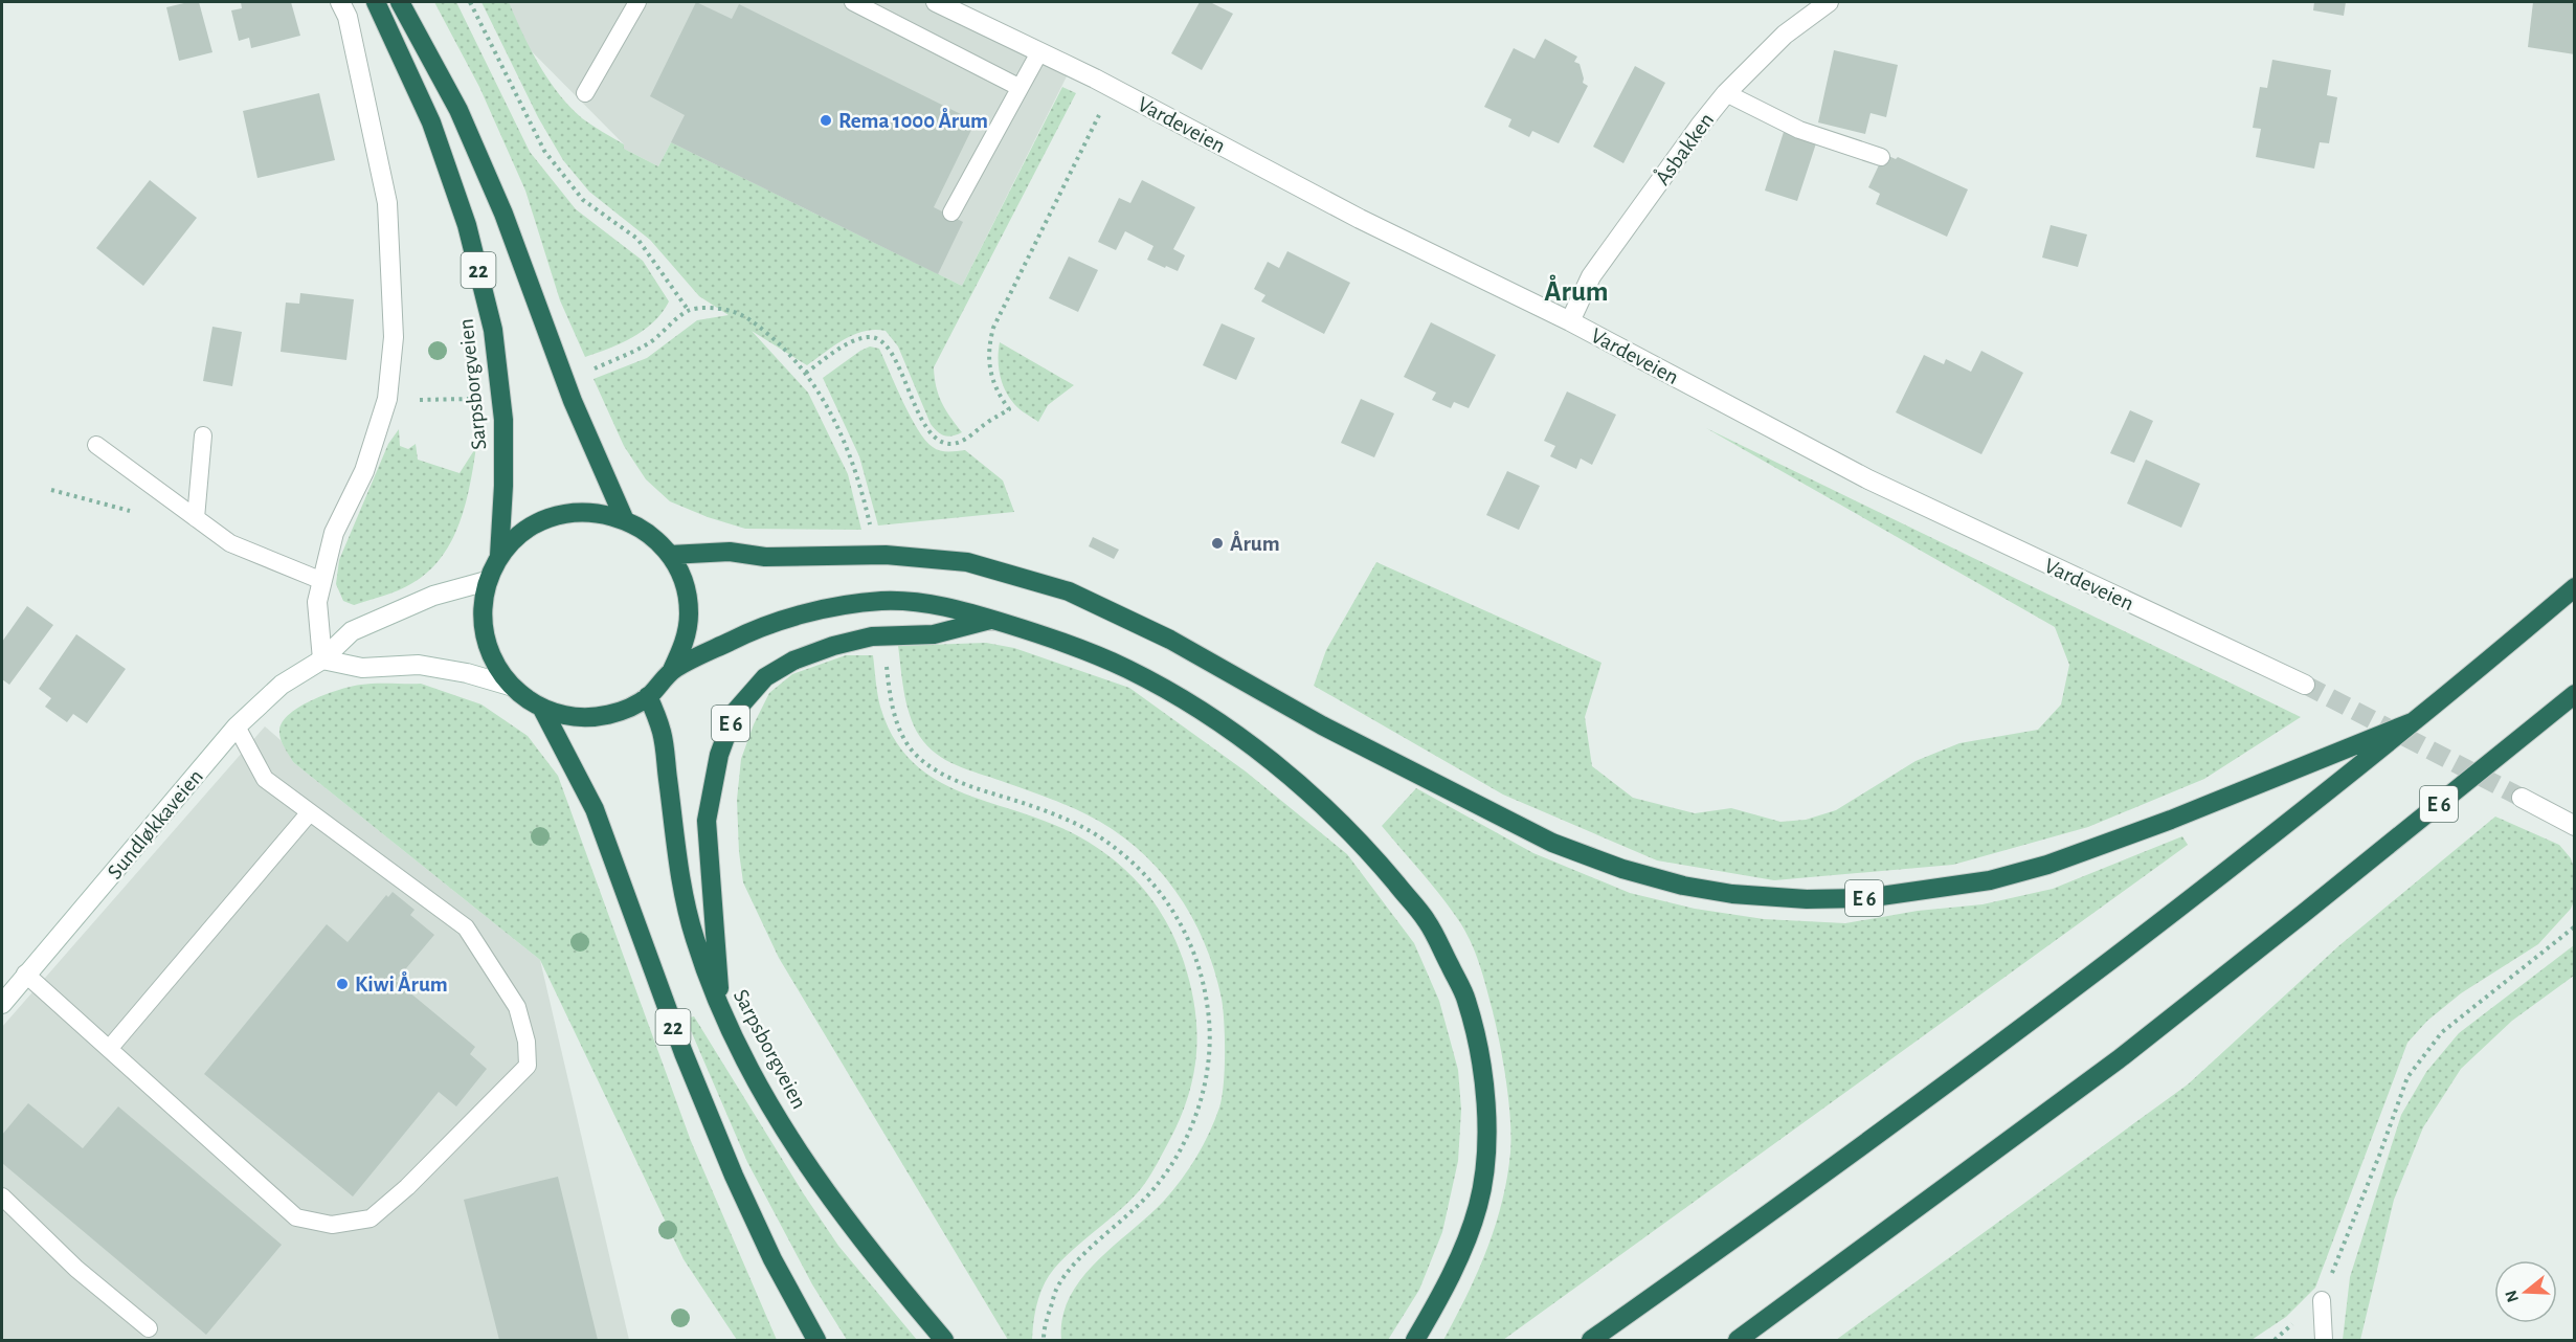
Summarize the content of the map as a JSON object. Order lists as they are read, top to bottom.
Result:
{
  "streets": {
    "highway": ["22", "Sarpsborgveien", "E 6"],
    "street": ["Vardeveien", "Åsbakken", "Sundløkkaveien"]
  },
  "crossings": [
    ["Vardeveien", "Åsbakken"],
    ["22", "Sarpsborgveien"],
    ["22", "E 6"],
    ["22", "Sundløkkaveien"],
    ["Sarpsborgveien", "E 6"],
    ["Sarpsborgveien", "Sundløkkaveien"],
    ["E 6", "Sundløkkaveien"]
  ],
  "districts": ["Årum"],
  "places": ["Rema 1000 Årum", "Årum", "Kiwi Årum"],
  "north": "left"
}
